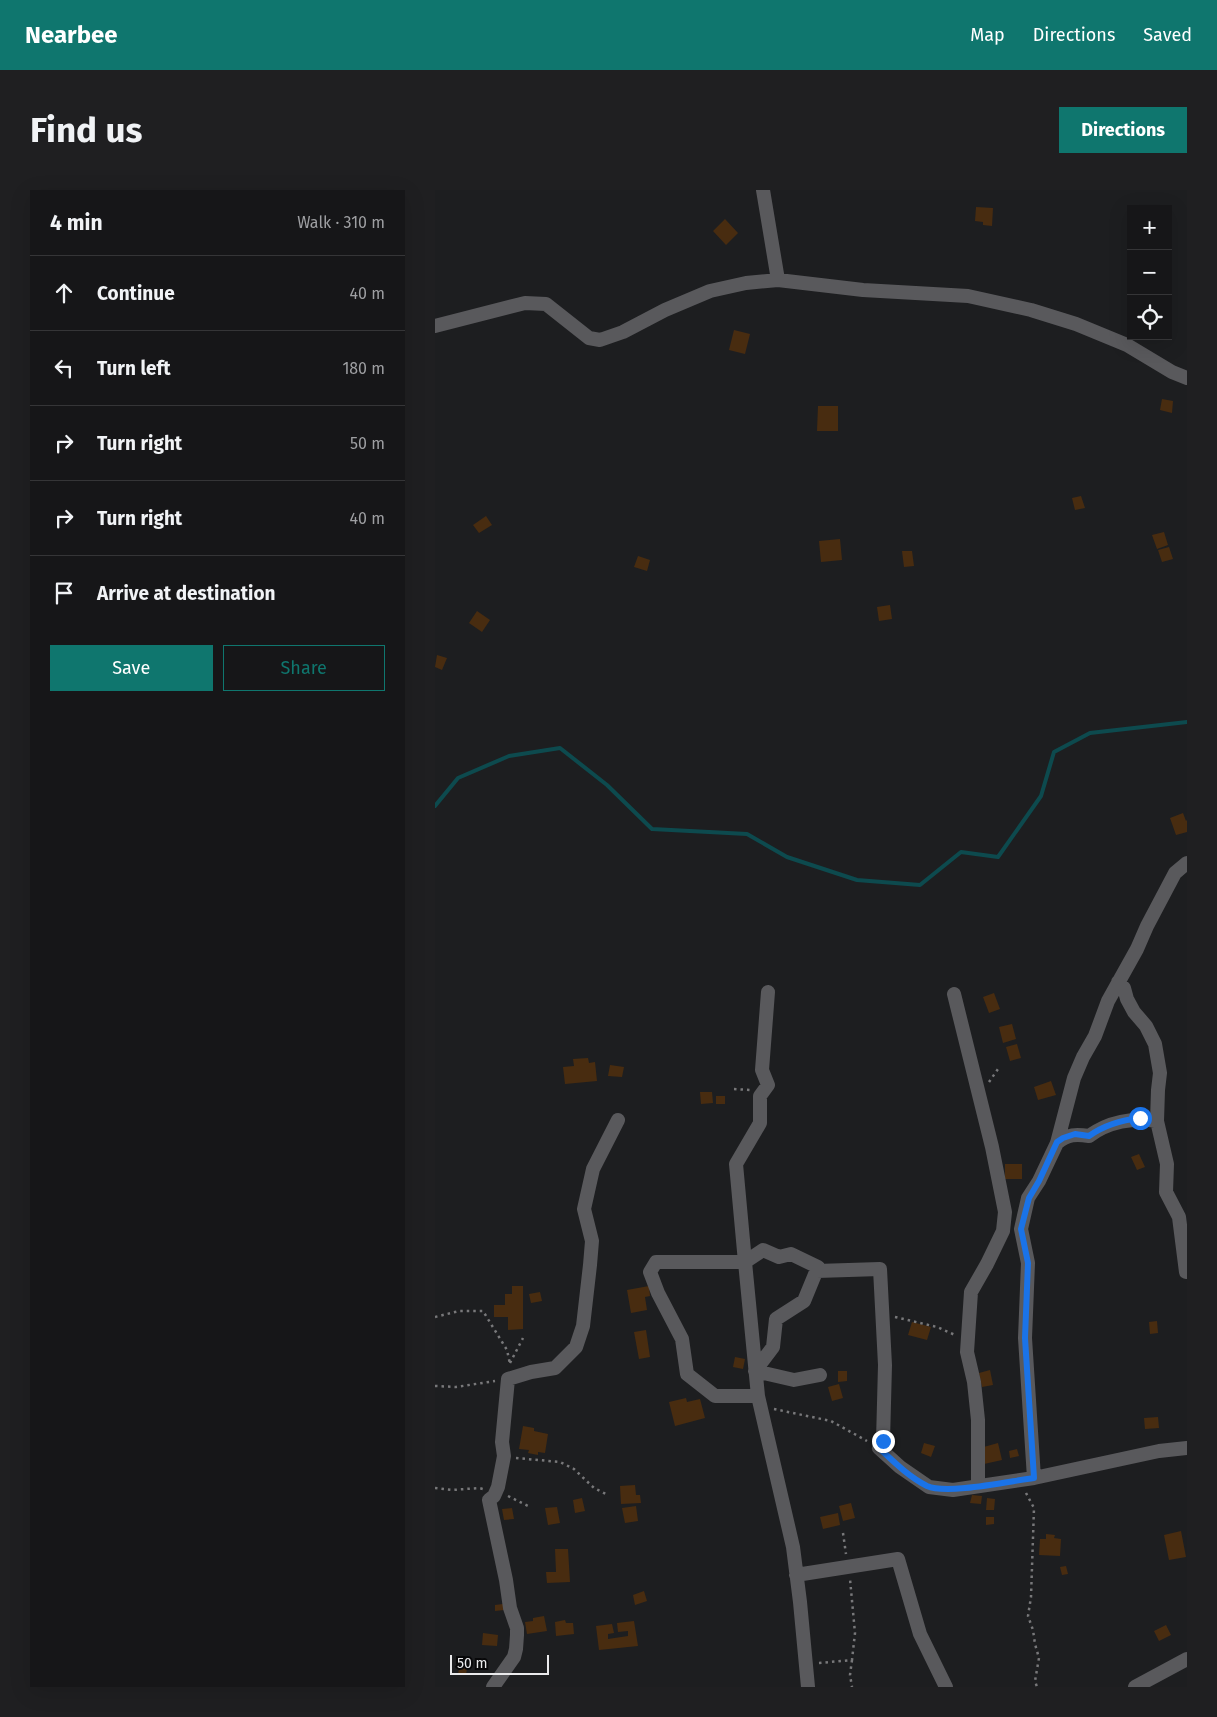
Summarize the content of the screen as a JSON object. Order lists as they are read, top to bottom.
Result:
{
  "scale_bar": "50 m",
  "page": {
    "header": "Nearbee",
    "nav": ["Map", "Directions", "Saved"],
    "buttons": [
      "Directions",
      ["Save", "Share"]
    ],
    "title": "Find us",
    "heading": ["4 min", "Walk · 310 m"],
    "map_buttons": ["+", "−"],
    "list": [
      ["Continue", "40 m"],
      ["Turn left", "180 m"],
      ["Turn right", "50 m"],
      ["Turn right", "40 m"],
      "Arrive at destination"
    ],
    "scale": "50 m"
  }
}
